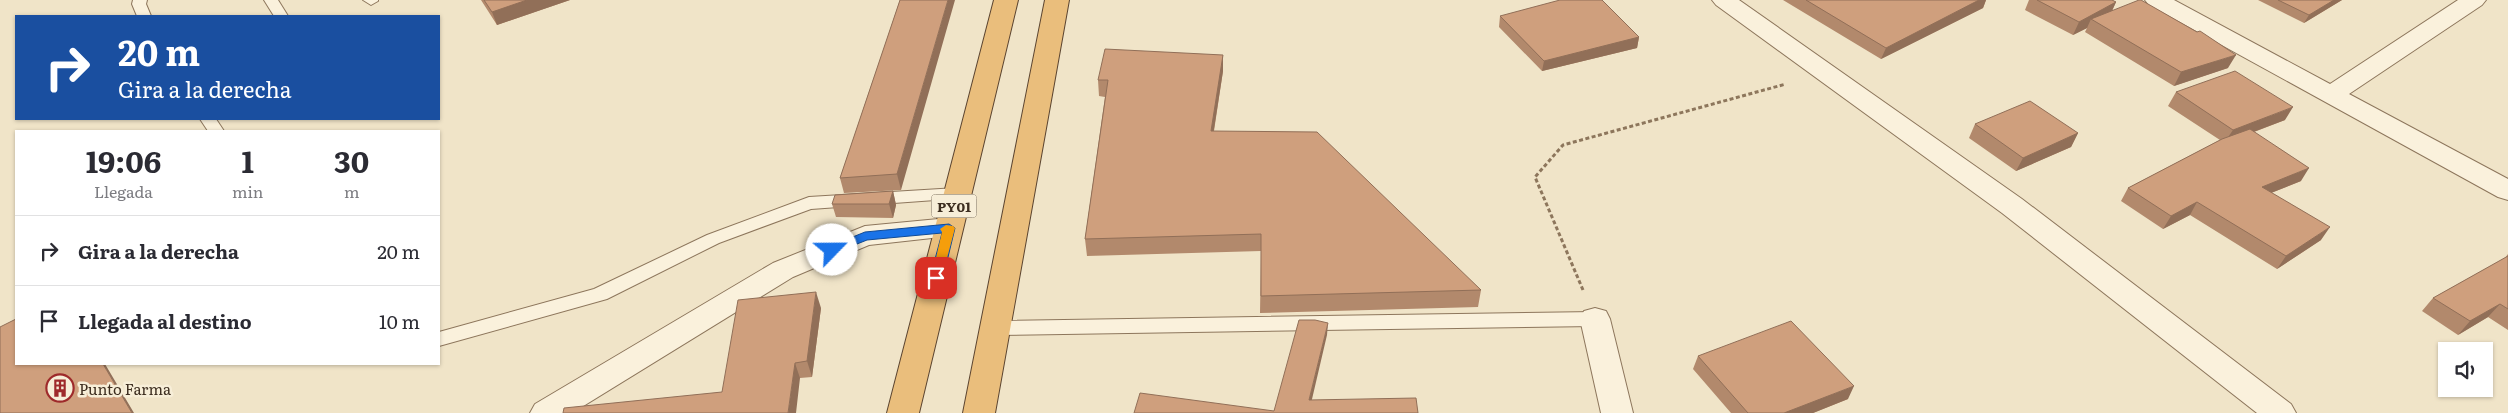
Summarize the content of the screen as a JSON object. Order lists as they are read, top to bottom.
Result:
{
  "streets": {
    "highway": ["PY01"]
  },
  "places": {
    "building": ["Punto Farma"]
  },
  "page": {
    "turn": ["20 m", "Gira a la derecha"],
    "eta": [
      "19:06",
      "Llegada",
      "1",
      "min",
      "30",
      "m"
    ],
    "list": [
      {
        "name": "Gira a la derecha",
        "value": "20 m"
      },
      {
        "name": "Llegada al destino",
        "value": "10 m"
      }
    ]
  }
}
